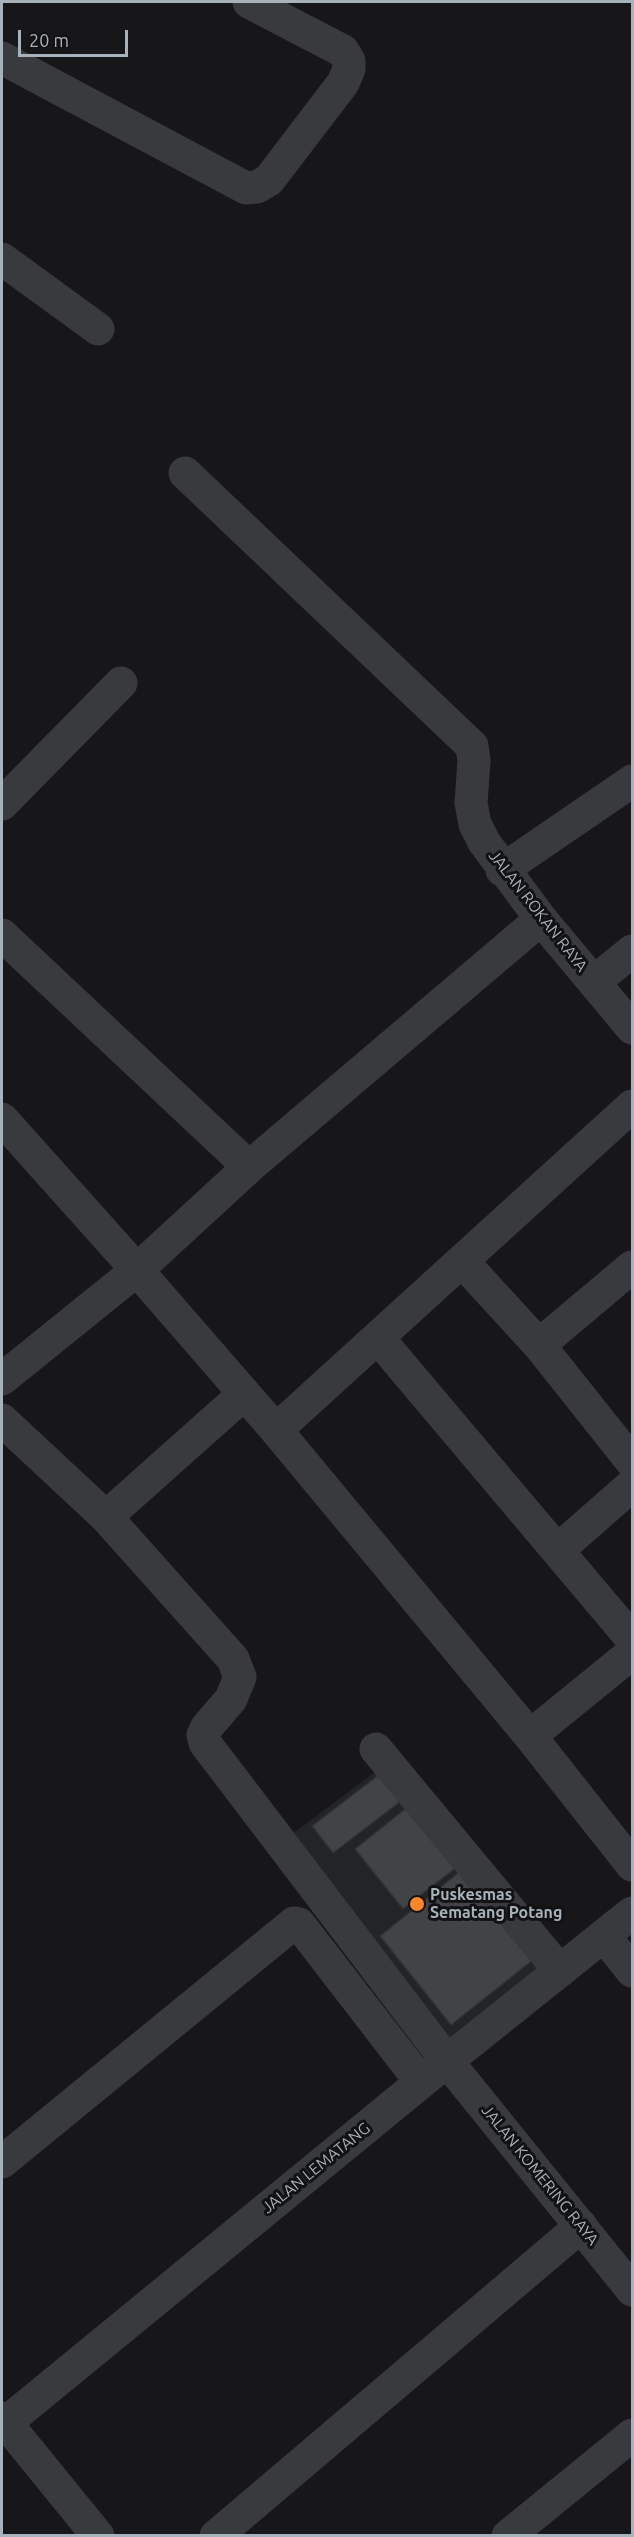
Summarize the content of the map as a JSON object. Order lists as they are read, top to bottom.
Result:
{
  "streets": {
    "street": ["JALAN ROKAN RAYA", "JALAN LEMATANG", "JALAN KOMERING RAYA"]
  },
  "crossings": [
    ["JALAN LEMATANG", "JALAN KOMERING RAYA"]
  ],
  "places": ["Puskesmas Sematang Potang"],
  "scale_bar": "20 m"
}
